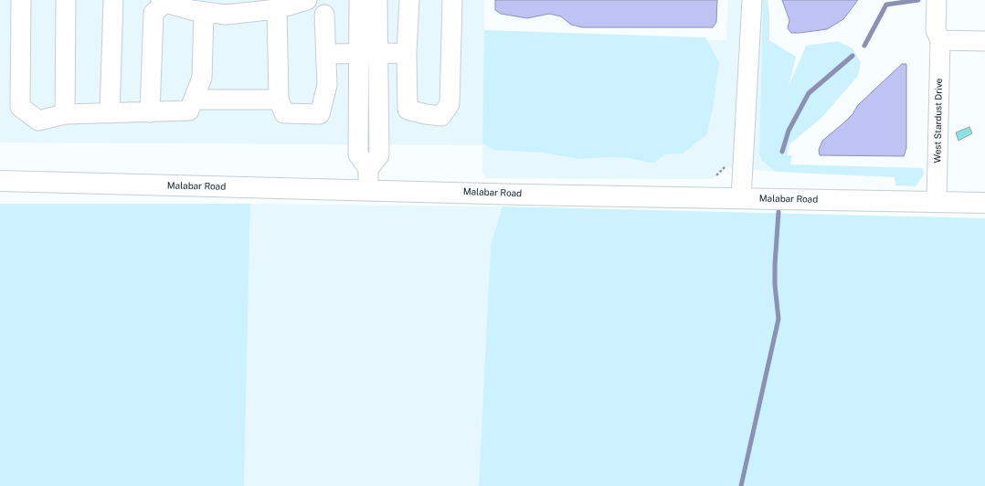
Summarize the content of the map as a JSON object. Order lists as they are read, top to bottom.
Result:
{
  "streets": {
    "main road": ["Malabar Road"],
    "street": ["West Stardust Drive"]
  },
  "crossings": [
    ["West Stardust Drive", "Malabar Road"]
  ]
}
